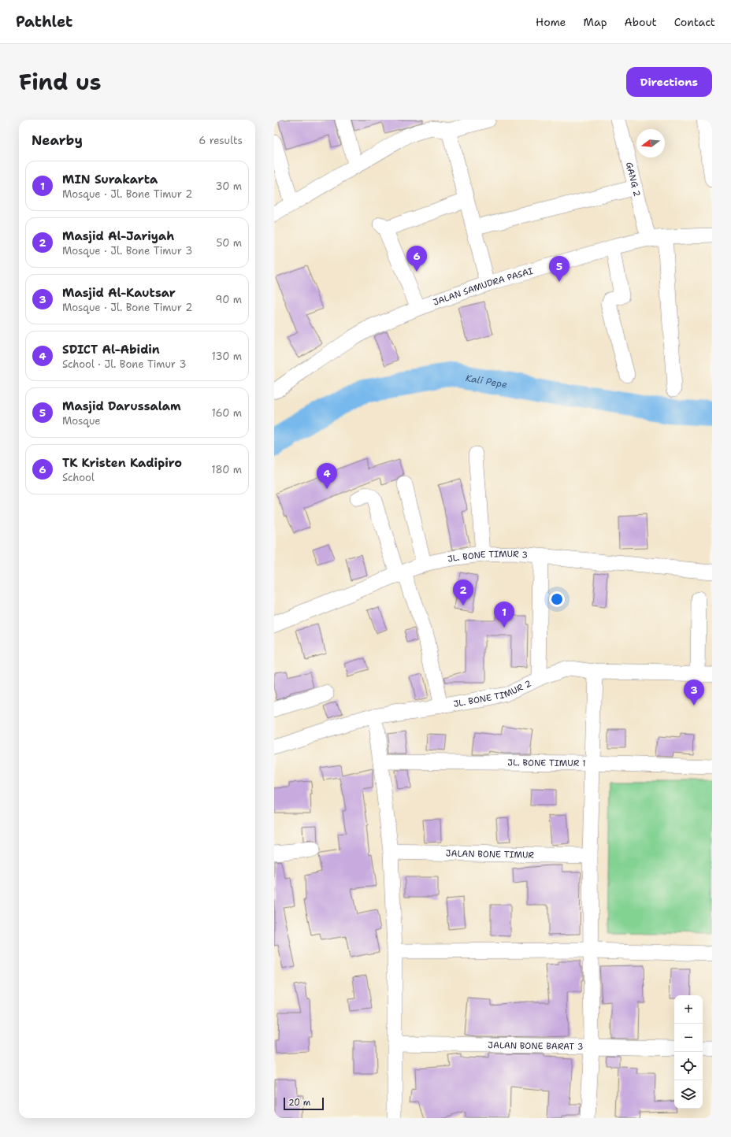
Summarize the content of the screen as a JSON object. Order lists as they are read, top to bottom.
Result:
{
  "streets": {
    "street": [
      "GANG 2",
      "JALAN SAMUDRA PASAI",
      "JL. BONE TIMUR 3",
      "JL. BONE TIMUR 2",
      "JL. BONE TIMUR 1",
      "JALAN BONE TIMUR",
      "JALAN BONE BARAT 3"
    ]
  },
  "crossings": [
    ["GANG 2", "JALAN SAMUDRA PASAI"]
  ],
  "water": ["Kali Pepe"],
  "scale_bar": "20 m",
  "north": "left",
  "page": {
    "header": "Pathlet",
    "nav": [
      "Home",
      "Map",
      "About",
      "Contact"
    ],
    "title": "Find us",
    "buttons": "Directions",
    "heading": ["Nearby", "6 results"],
    "list": [
      {
        "mark": "1",
        "name": "MIN Surakarta",
        "note": "Mosque · Jl. Bone Timur 2",
        "value": "30 m"
      },
      {
        "mark": "2",
        "name": "Masjid Al-Jariyah",
        "note": "Mosque · Jl. Bone Timur 3",
        "value": "50 m"
      },
      {
        "mark": "3",
        "name": "Masjid Al-Kautsar",
        "note": "Mosque · Jl. Bone Timur 2",
        "value": "90 m"
      },
      {
        "mark": "4",
        "name": "SDICT Al-Abidin",
        "note": "School · Jl. Bone Timur 3",
        "value": "130 m"
      },
      {
        "mark": "5",
        "name": "Masjid Darussalam",
        "note": "Mosque",
        "value": "160 m"
      },
      {
        "mark": "6",
        "name": "TK Kristen Kadipiro",
        "note": "School",
        "value": "180 m"
      }
    ],
    "pins": [
      "6",
      "5",
      "4",
      "2",
      "1",
      "3"
    ],
    "map_buttons": ["+", "−"],
    "scale": "20 m"
  }
}
